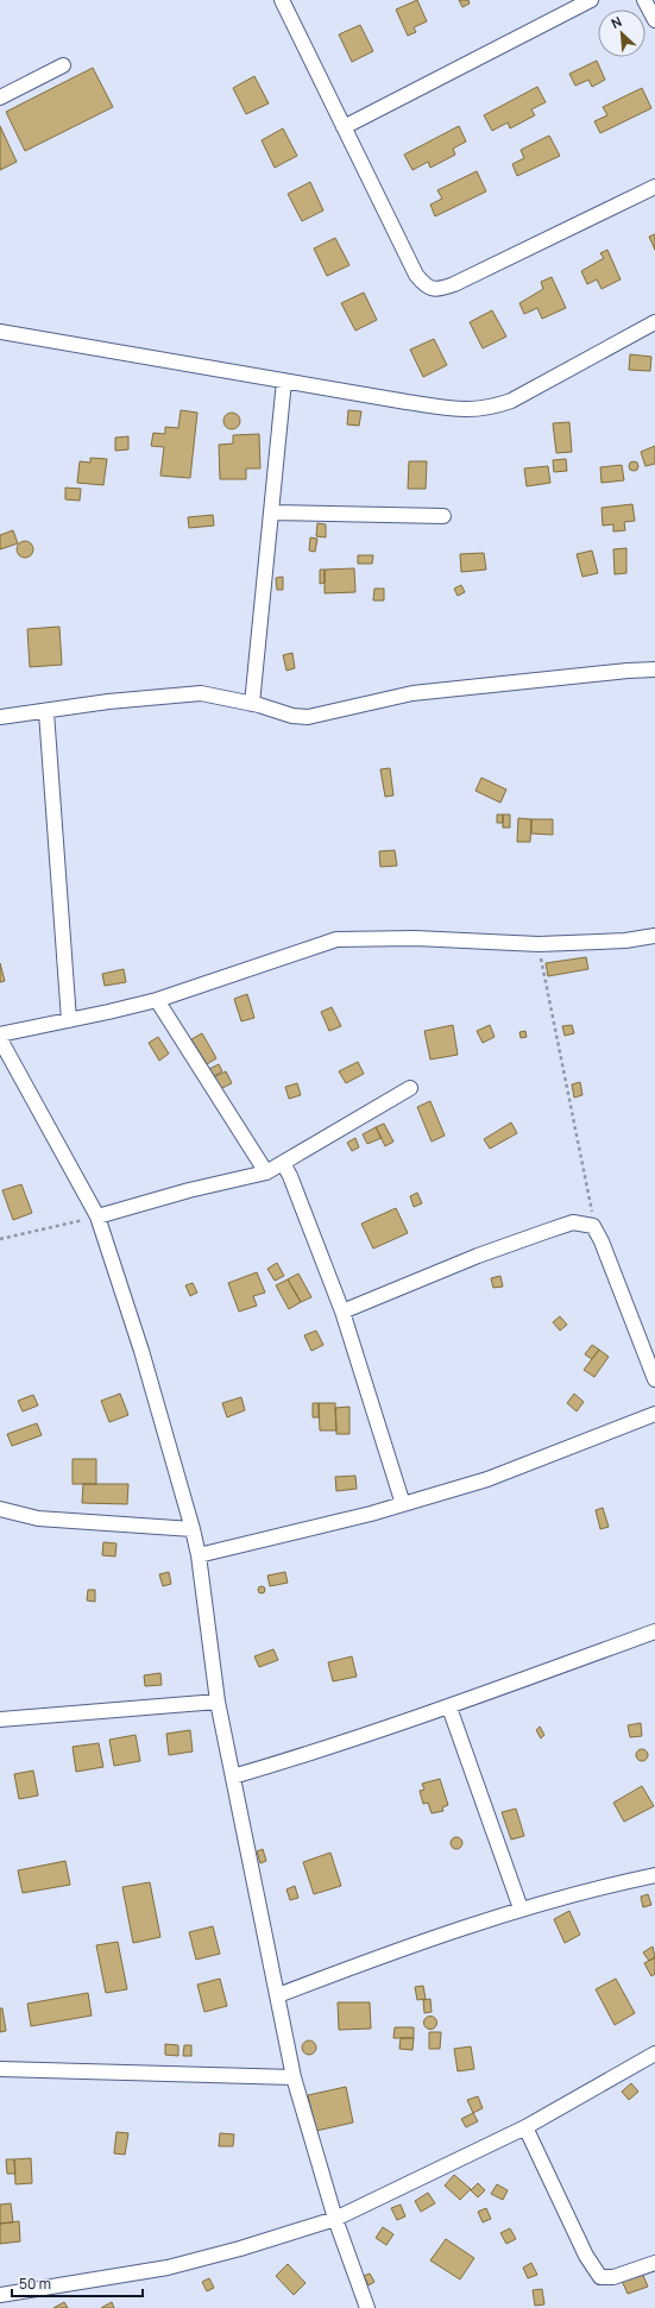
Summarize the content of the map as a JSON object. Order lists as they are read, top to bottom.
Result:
{
  "scale_bar": "50 m",
  "north": "top left"
}
